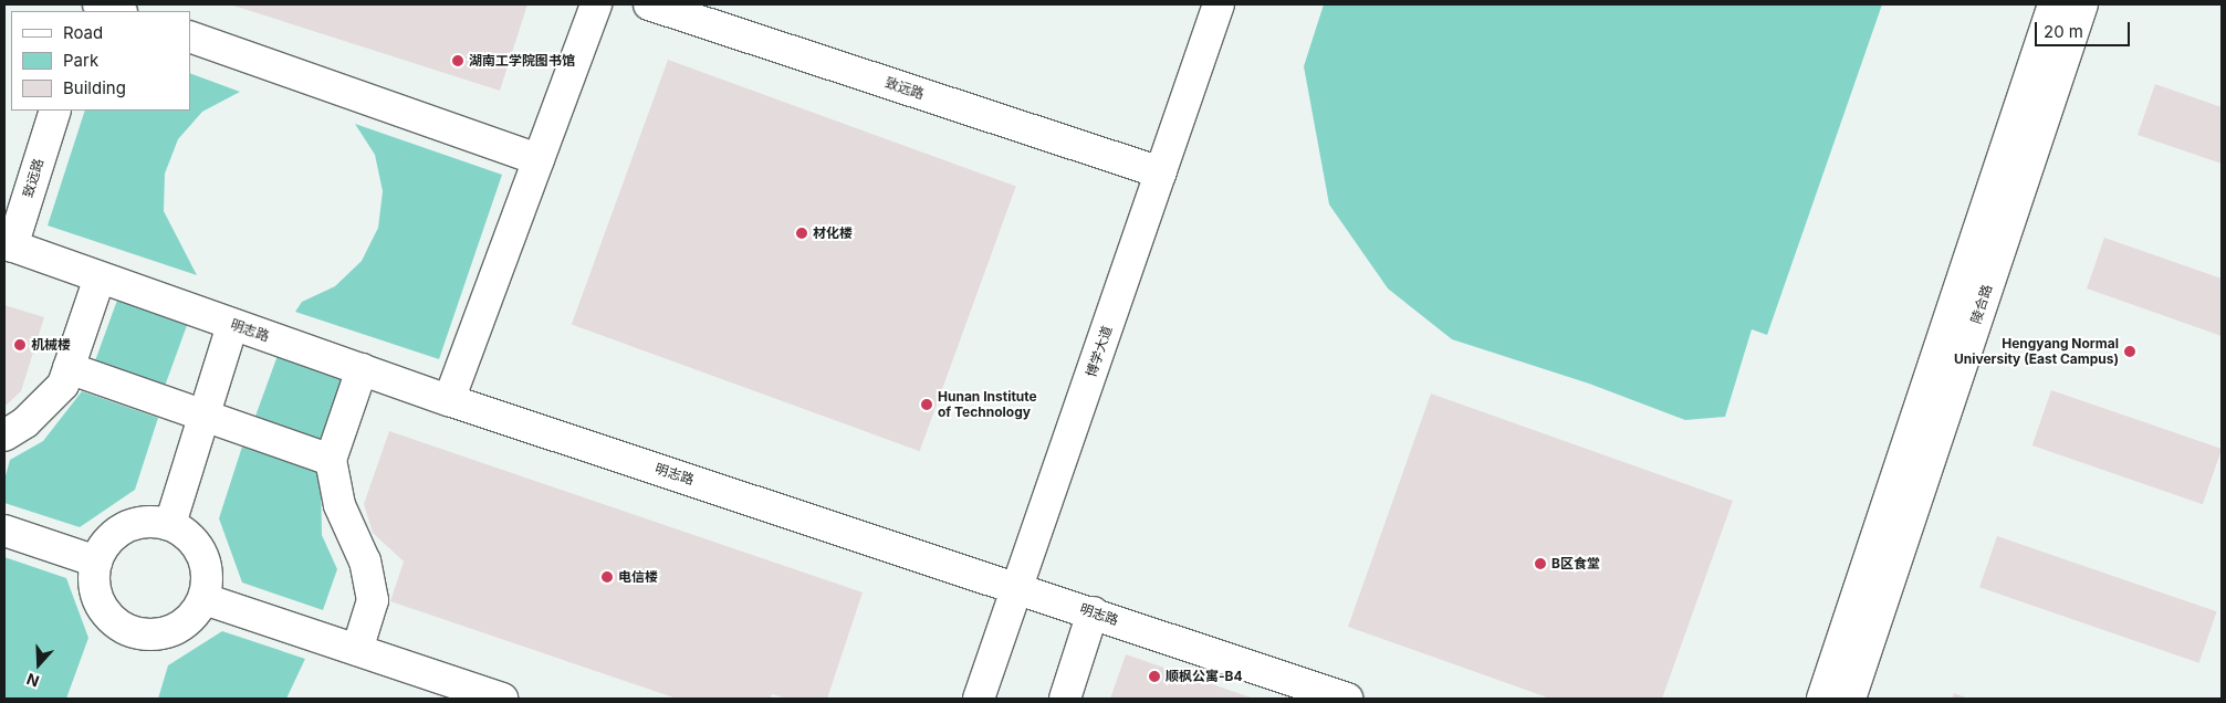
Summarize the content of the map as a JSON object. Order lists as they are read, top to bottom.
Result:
{
  "streets": {
    "street": [
      "致远路",
      "陵合路",
      "明志路",
      "博学大道"
    ]
  },
  "crossings": [
    ["致远路", "明志路"],
    ["致远路", "博学大道"],
    ["明志路", "博学大道"]
  ],
  "places": [
    "湖南工学院图书馆",
    "材化楼",
    "机械楼",
    "Hengyang Normal University (East Campus)",
    "Hunan Institute of Technology",
    "B区食堂",
    "电信楼",
    "顺枫公寓-B4"
  ],
  "legend": ["Road", "Park", "Building"],
  "scale_bar": "20 m",
  "north": "bottom"
}
